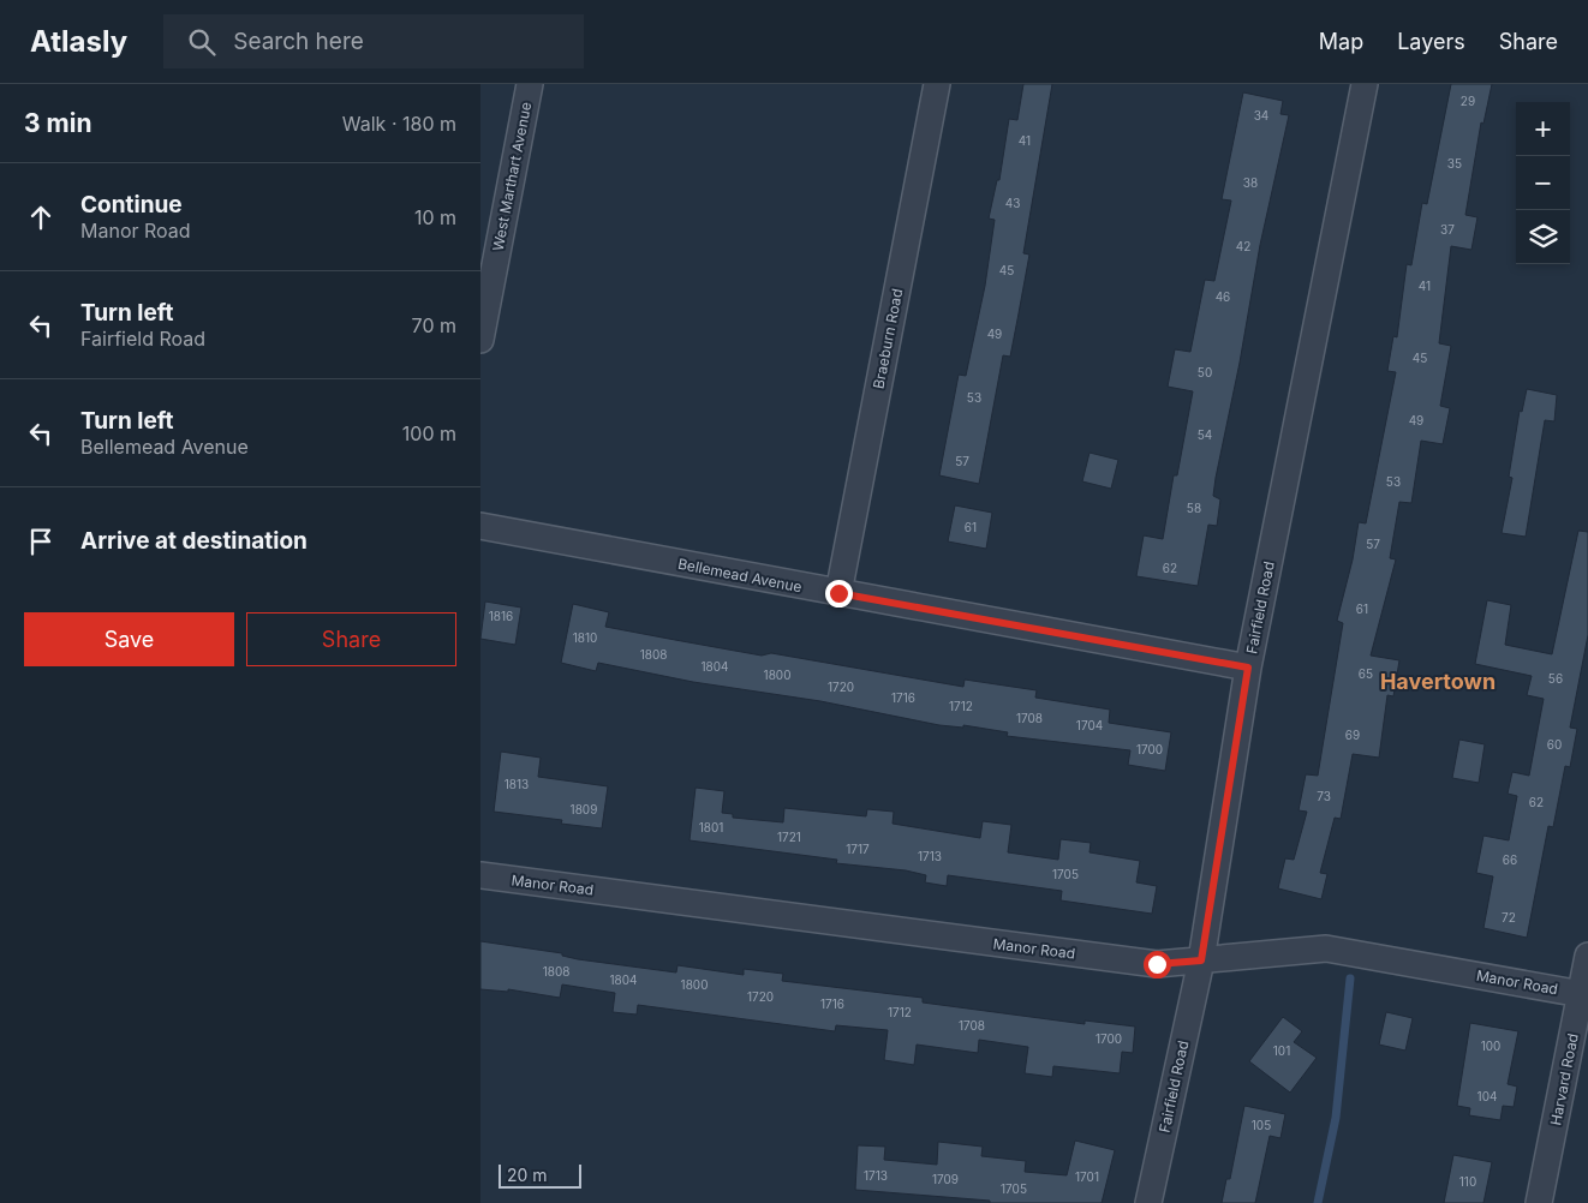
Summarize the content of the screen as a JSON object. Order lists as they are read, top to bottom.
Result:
{
  "streets": {
    "street": [
      "West Marthart Avenue",
      "Braeburn Road",
      "Bellemead Avenue",
      "Fairfield Road",
      "Manor Road",
      "Harvard Road"
    ]
  },
  "crossings": [
    ["Braeburn Road", "Bellemead Avenue"],
    ["Bellemead Avenue", "Fairfield Road"],
    ["Fairfield Road", "Manor Road"],
    ["Manor Road", "Harvard Road"]
  ],
  "districts": ["Havertown"],
  "house_numbers": [
    "29",
    "34",
    "41",
    "35",
    "38",
    "43",
    "37",
    "42",
    "45",
    "41",
    "46",
    "49",
    "45",
    "50",
    "53",
    "49",
    "54",
    "57",
    "53",
    "58",
    "61",
    "57",
    "62",
    "61",
    "1816",
    "1810",
    "1808",
    "1804",
    "65",
    "1800",
    "56",
    "1720",
    "1716",
    "1712",
    "1708",
    "1704",
    "69",
    "60",
    "1700",
    "1813",
    "73",
    "62",
    "1809",
    "1801",
    "1721",
    "1717",
    "1713",
    "66",
    "1705",
    "72",
    "1808",
    "1804",
    "1800",
    "1720",
    "1716",
    "1712",
    "1708",
    "1700",
    "100",
    "101",
    "104",
    "105",
    "1713",
    "1701",
    "1709",
    "110",
    "1705"
  ],
  "scale_bar": "20 m",
  "page": {
    "header": "Atlasly",
    "search": "Search here",
    "nav": ["Map", "Layers", "Share"],
    "heading": ["3 min", "Walk · 180 m"],
    "map_buttons": ["+", "−"],
    "list": [
      ["Continue", "Manor Road", "10 m"],
      ["Turn left", "Fairfield Road", "70 m"],
      ["Turn left", "Bellemead Avenue", "100 m"],
      "Arrive at destination"
    ],
    "buttons": ["Save", "Share"],
    "scale": "20 m"
  }
}
